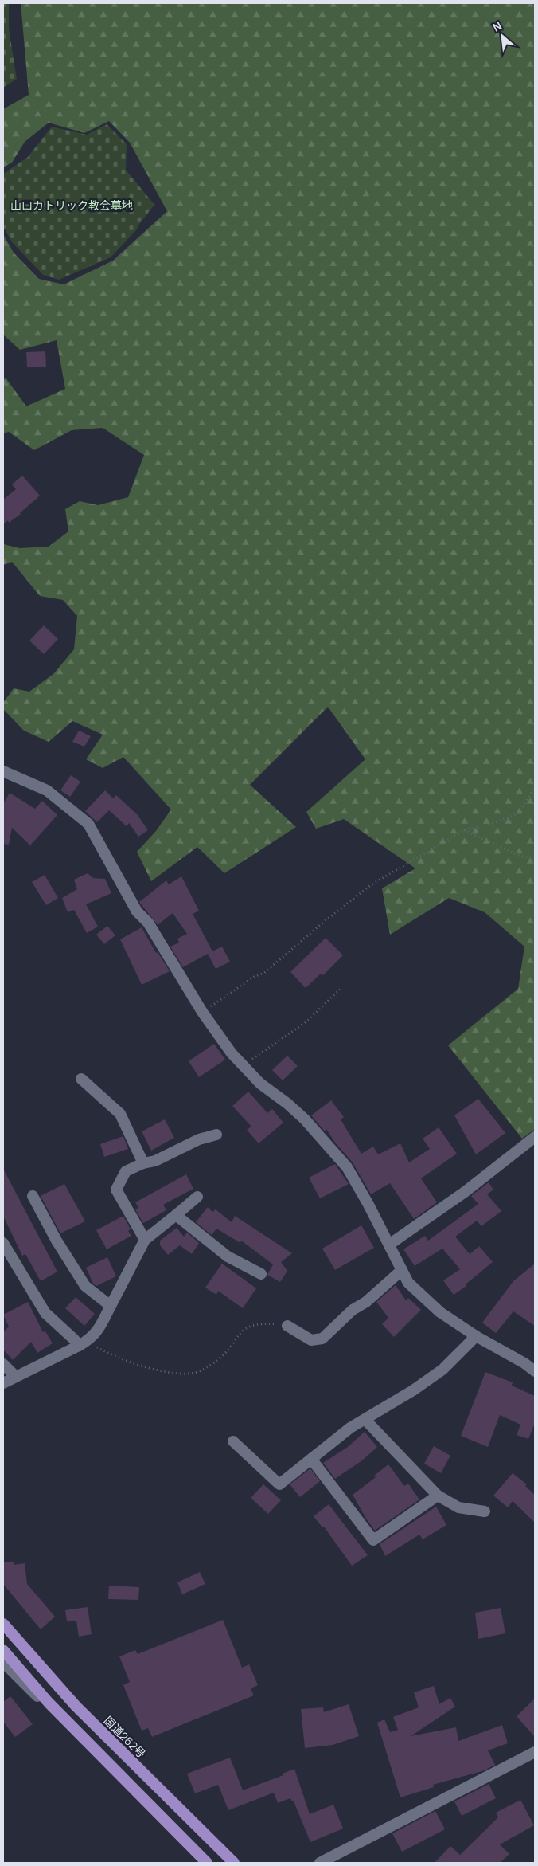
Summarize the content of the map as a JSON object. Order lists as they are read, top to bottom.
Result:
{
  "streets": {
    "highway": ["国道262号"]
  },
  "parks": ["山口カトリック教会墓地"],
  "north": "top left"
}
